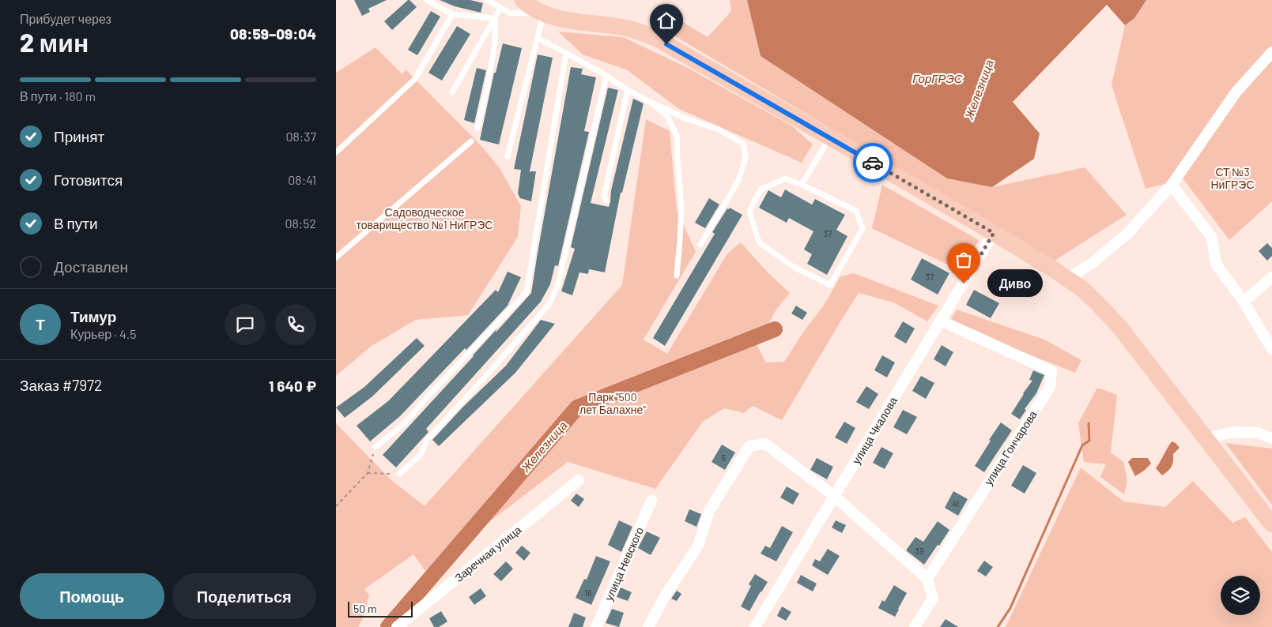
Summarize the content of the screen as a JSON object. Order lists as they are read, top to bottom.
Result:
{
  "streets": {
    "street": [
      "улица Чкалова",
      "улица Гончарова",
      "Заречная улица",
      "улица Невского"
    ]
  },
  "crossings": [
    ["улица Чкалова", "улица Гончарова"]
  ],
  "water": ["ГорГРЭС", "Железница"],
  "parks": ["СТ №3 НиГРЭС", "Садоводческое товарищество №1 НиГРЭС", "Парк \"500 лет Балахне\""],
  "places": ["Диво"],
  "house_numbers": [
    "37",
    "37",
    "5",
    "41",
    "39",
    "16"
  ],
  "scale_bar": "50 m",
  "page": {
    "heading": ["2 мин", "Прибудет через", "08:59–09:04"],
    "panel": [
      "Тимур",
      "Курьер · 4.5",
      "Заказ #7972",
      "1 640 ₽"
    ],
    "bar": "В пути · 180 m",
    "list": [
      ["Принят", "08:37"],
      ["Готовится", "08:41"],
      ["В пути", "08:52"],
      "Доставлен"
    ],
    "bubble": "Диво",
    "round": "Т",
    "buttons": ["Помощь", "Поделиться"],
    "scale": "50 m"
  }
}
